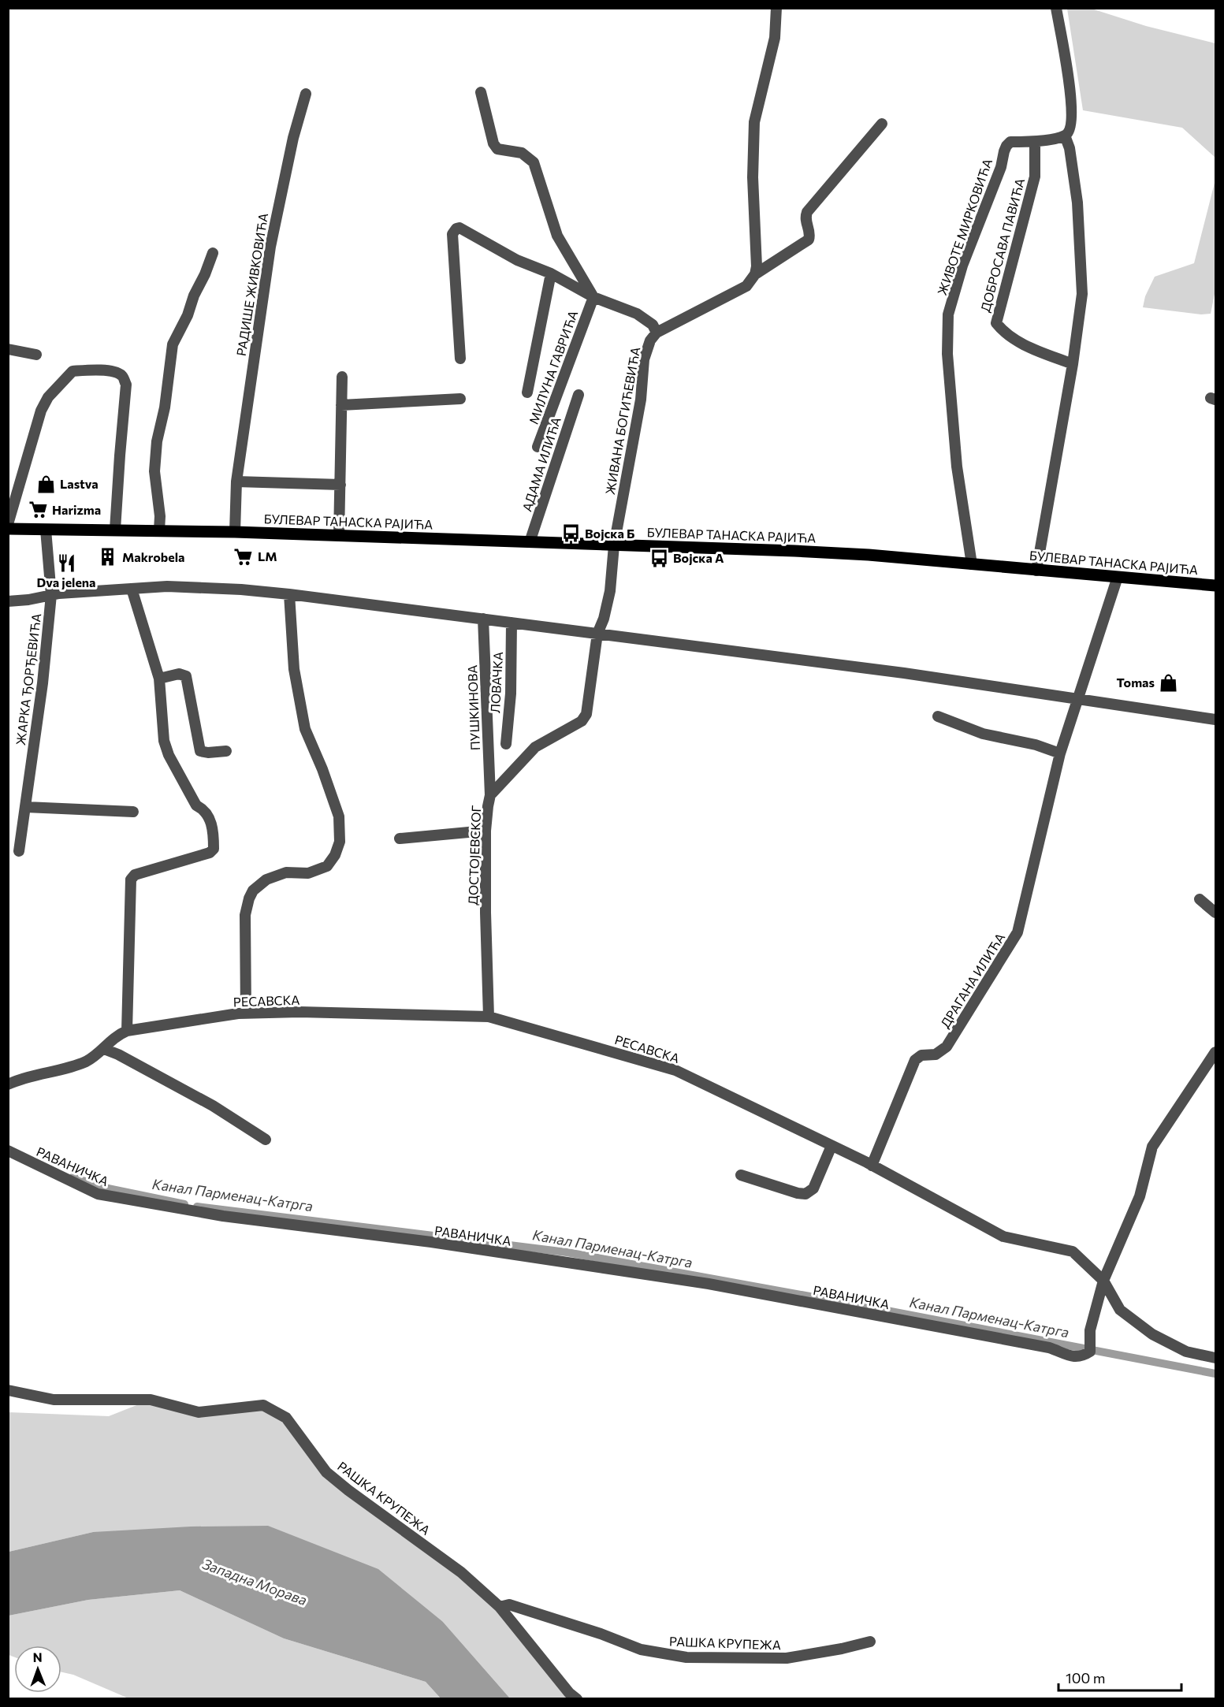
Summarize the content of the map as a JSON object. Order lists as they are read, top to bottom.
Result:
{
  "streets": {
    "main road": ["БУЛЕВАР ТАНАСКА РАЈИЋА"],
    "street": [
      "ЖИВОТЕ МИРКОВИЋА",
      "ДОБРОСАВА ПАВИЋА",
      "РАДИШЕ ЖИВКОВИЋА",
      "МИЛУНА ГАВРИЋА",
      "ЖИВАНА БОГИЋЕВИЋА",
      "АДАМА ИЛИЋА",
      "ЖАРКА ЂОРЂЕВИЋА",
      "ЛОВАЧКА",
      "ПУШКИНОВА",
      "ДОСТОЈЕВСКОГ",
      "ДРАГАНА ИЛИЋА",
      "РЕСАВСКА",
      "РАВАНИЧКА",
      "РАШКА КРУПЕЖА"
    ]
  },
  "crossings": [
    ["ЖИВОТЕ МИРКОВИЋА", "ДОБРОСАВА ПАВИЋА"],
    ["ЖИВОТЕ МИРКОВИЋА", "БУЛЕВАР ТАНАСКА РАЈИЋА"],
    ["РАДИШЕ ЖИВКОВИЋА", "БУЛЕВАР ТАНАСКА РАЈИЋА"],
    ["ЖИВАНА БОГИЋЕВИЋА", "БУЛЕВАР ТАНАСКА РАЈИЋА"],
    ["ЖИВАНА БОГИЋЕВИЋА", "ДОСТОЈЕВСКОГ"],
    ["АДАМА ИЛИЋА", "БУЛЕВАР ТАНАСКА РАЈИЋА"],
    ["БУЛЕВАР ТАНАСКА РАЈИЋА", "ЖАРКА ЂОРЂЕВИЋА"],
    ["БУЛЕВАР ТАНАСКА РАЈИЋА", "ДОСТОЈЕВСКОГ"],
    ["ПУШКИНОВА", "ДОСТОЈЕВСКОГ"],
    ["ДОСТОЈЕВСКОГ", "РЕСАВСКА"],
    ["ДРАГАНА ИЛИЋА", "РЕСАВСКА"],
    ["РЕСАВСКА", "РАВАНИЧКА"]
  ],
  "water": ["Канал Парменац-Катрга", "Западна Морава"],
  "places": {
    "shop": ["Lastva", "Tomas"],
    "supermarket": ["Harizma", "LM"],
    "bus stop": ["Војска Б", "Војска А"],
    "building": ["Makrobela"],
    "restaurant": ["Dva jelena"]
  },
  "scale_bar": "100 m",
  "north": "top"
}
